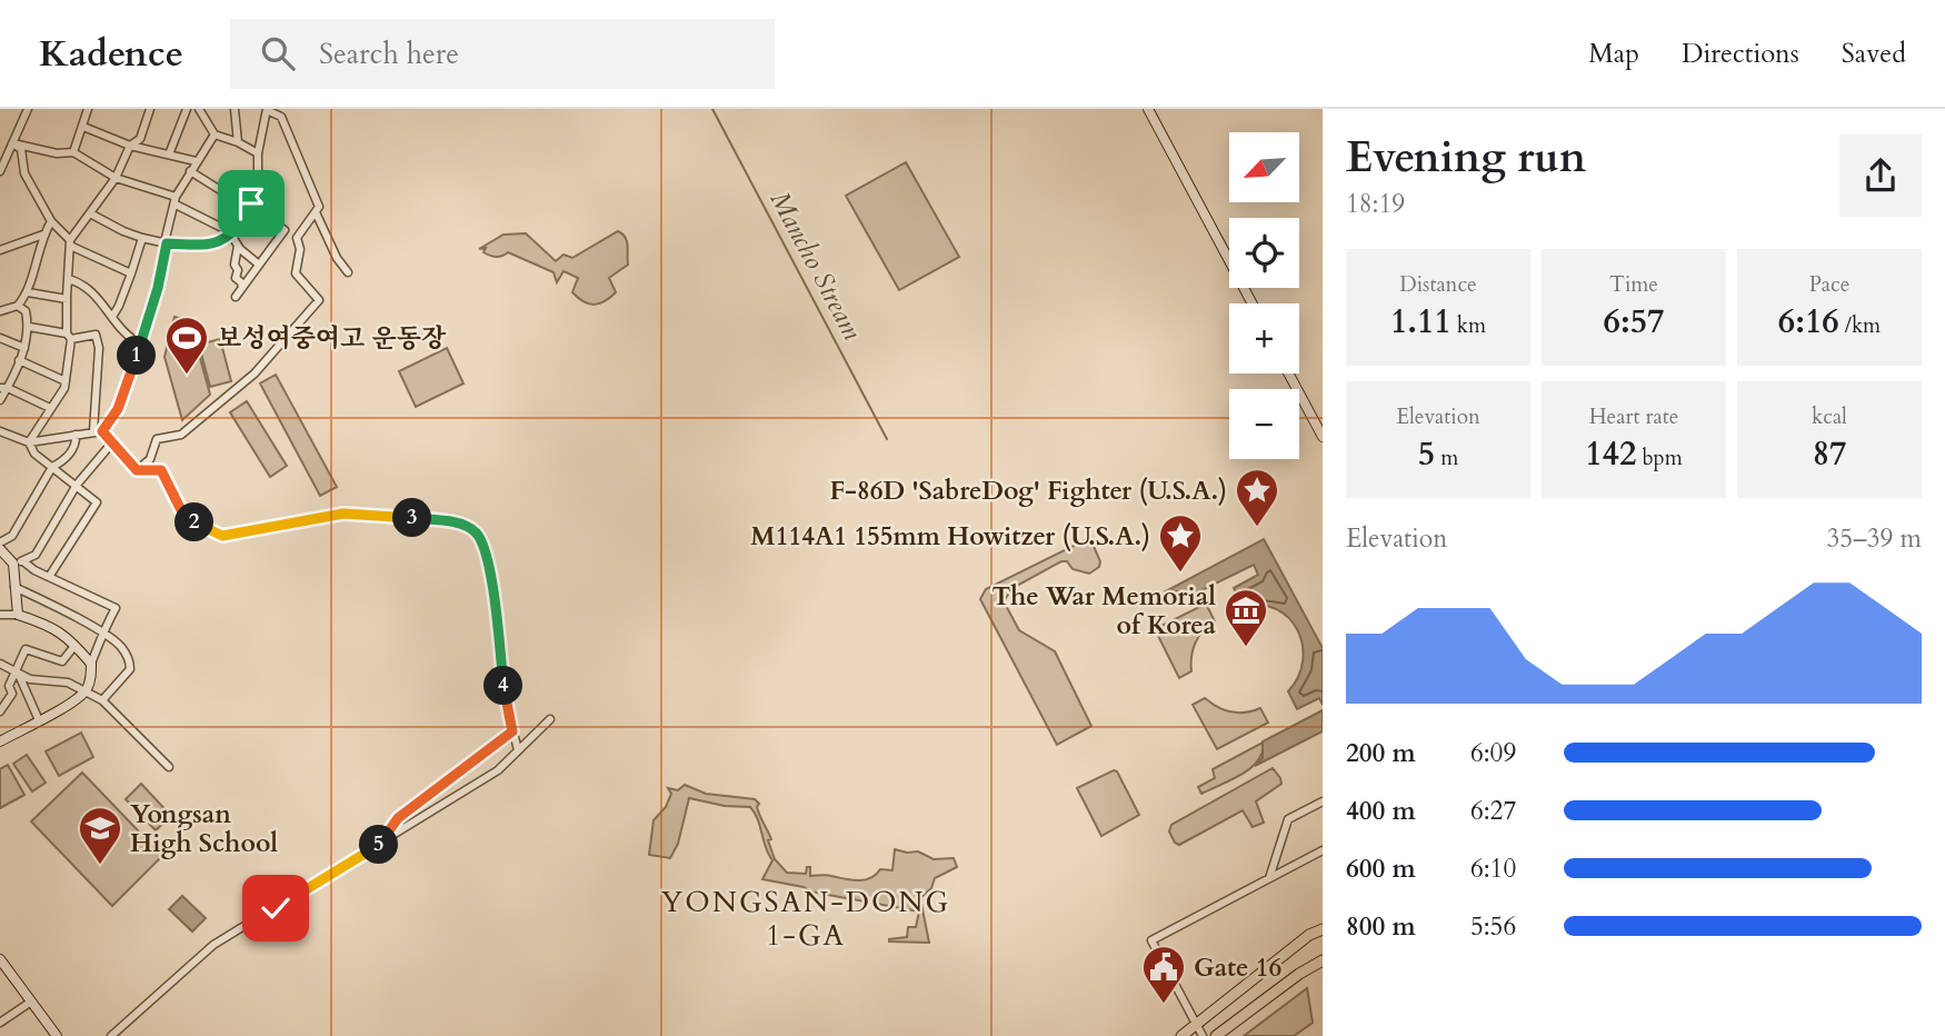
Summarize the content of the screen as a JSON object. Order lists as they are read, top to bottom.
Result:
{
  "districts": ["YONGSAN-DONG 1-GA"],
  "water": ["Mancho Stream"],
  "places": {
    "sports": ["보성여중여고 운동장"],
    "place": ["F-86D 'SabreDog' Fighter (U.S.A.)", "M114A1 155mm Howitzer (U.S.A.)"],
    "museum": ["The War Memorial of Korea"],
    "school or university": ["Yongsan High School"],
    "public building": ["Gate 16"]
  },
  "north": "bottom left",
  "page": {
    "header": "Kadence",
    "search": "Search here",
    "nav": ["Map", "Directions", "Saved"],
    "heading": ["Evening run", "18:19"],
    "map_buttons": ["+", "−"],
    "stats": [
      ["Distance", "1.11 km"],
      ["Time", "6:57"],
      ["Pace", "6:16 /km"],
      ["Elevation", "5 m"],
      ["Heart rate", "142 bpm"],
      ["kcal", "87"]
    ],
    "pins": [
      "1",
      "3",
      "2",
      "4",
      "5"
    ],
    "chart": ["Elevation", "35–39 m"],
    "list": [
      {
        "name": "200 m",
        "note": "6:09"
      },
      {
        "name": "400 m",
        "note": "6:27"
      },
      {
        "name": "600 m",
        "note": "6:10"
      },
      {
        "name": "800 m",
        "note": "5:56"
      }
    ]
  }
}
